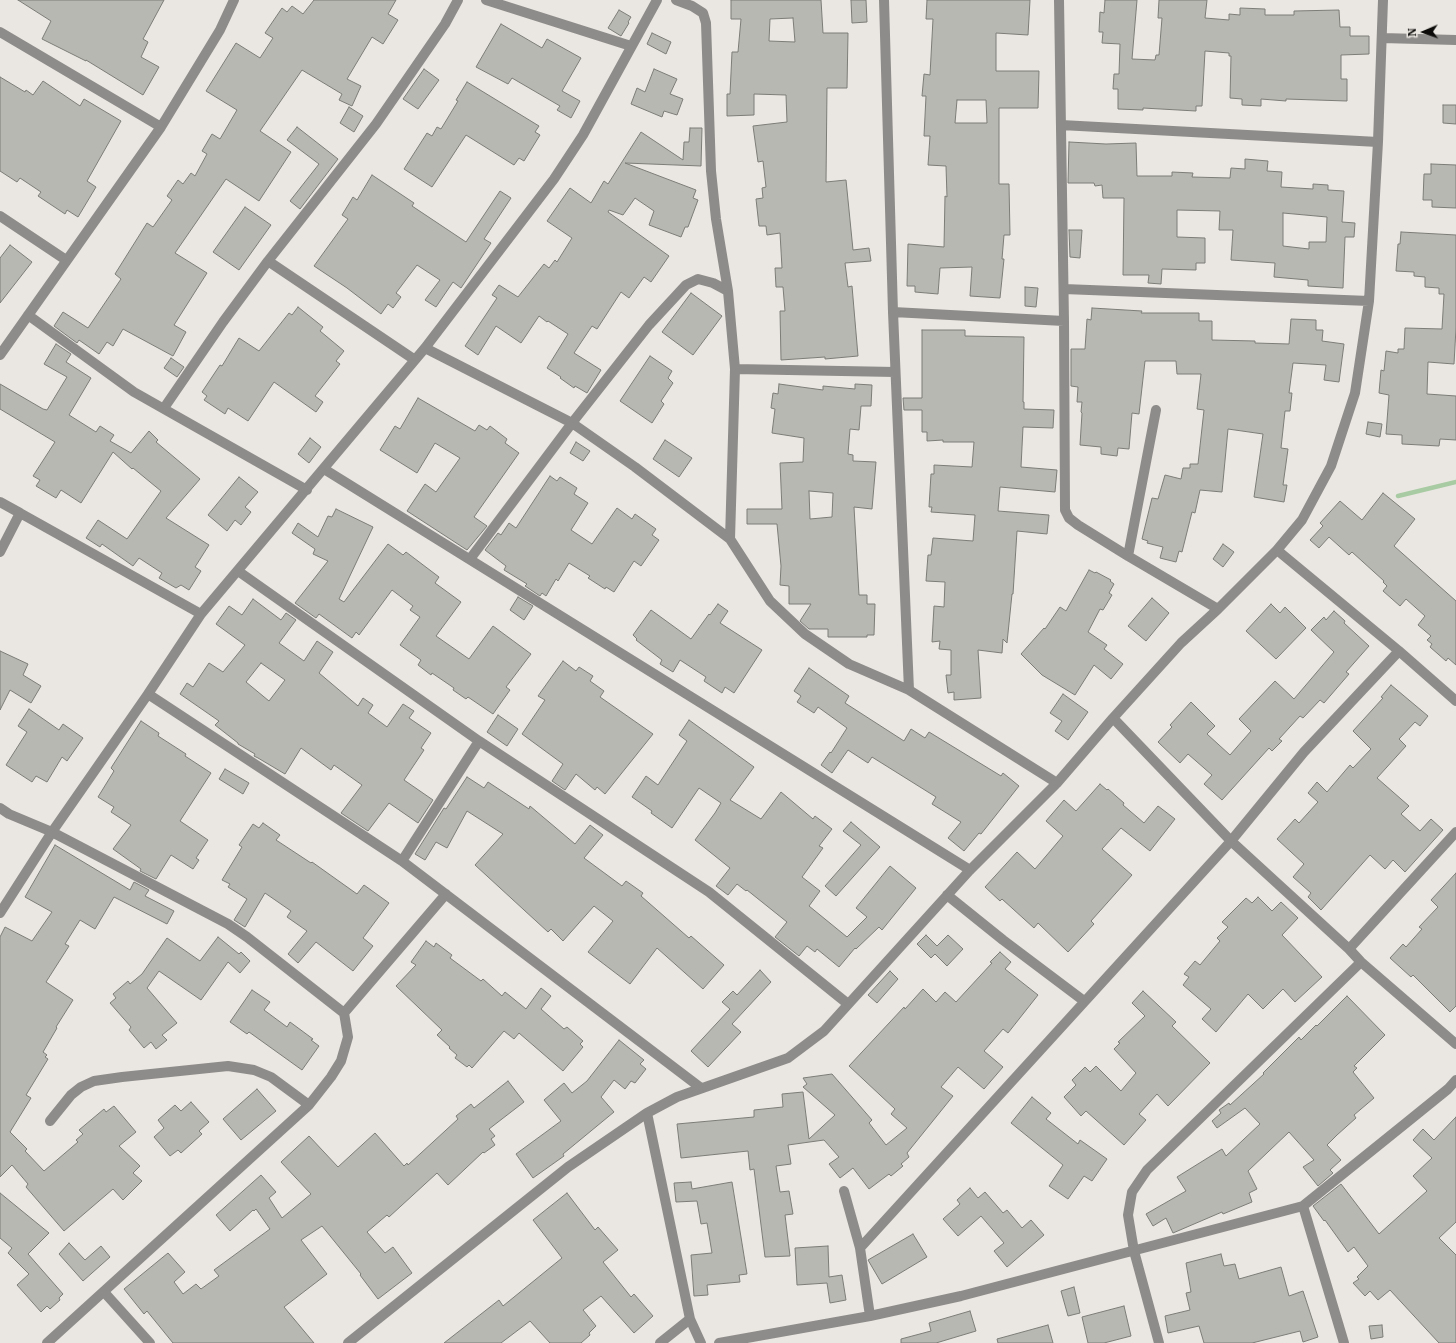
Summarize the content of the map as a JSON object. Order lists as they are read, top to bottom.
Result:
{
  "north": "left"
}
